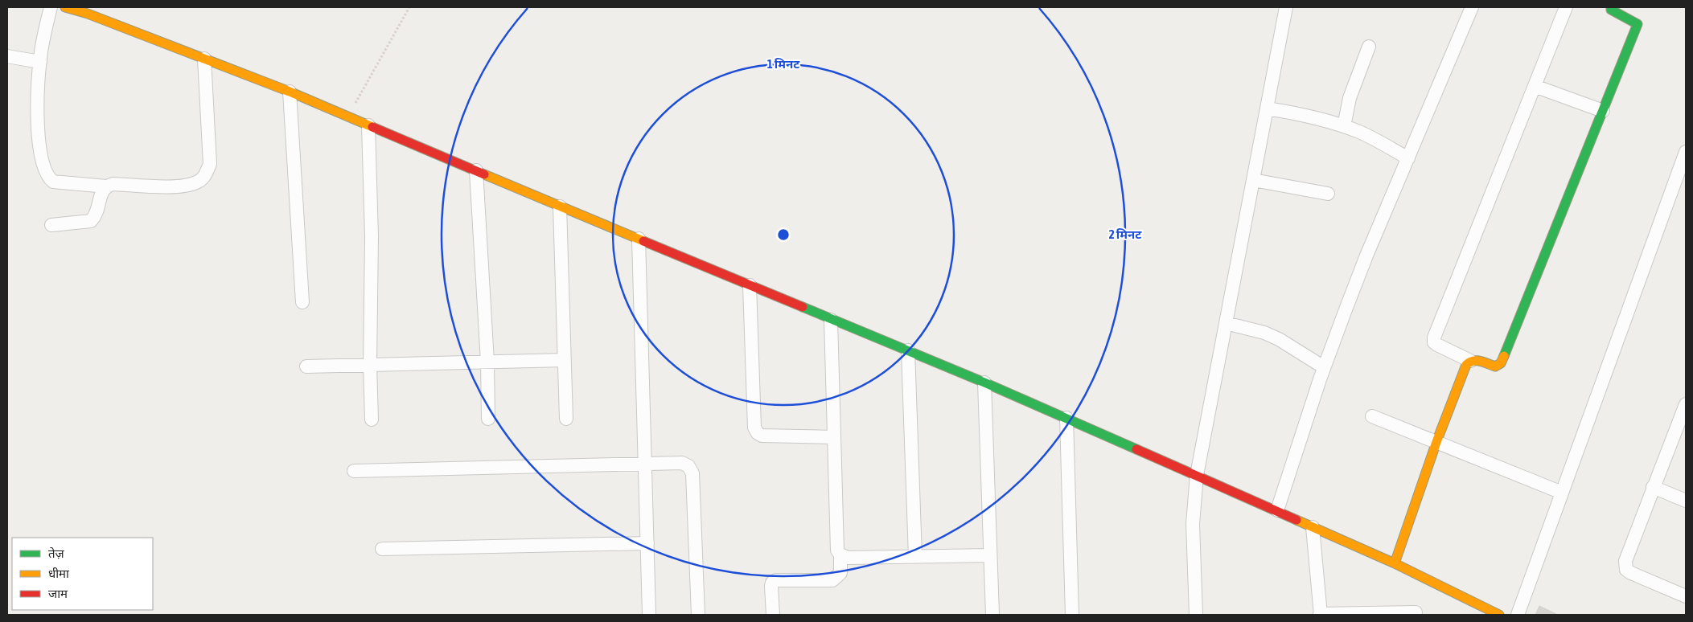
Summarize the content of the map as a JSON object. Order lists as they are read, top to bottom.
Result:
{
  "legend": ["तेज़", "धीमा", "जाम"],
  "rings": ["1 मिनट", "2 मिनट"]
}
